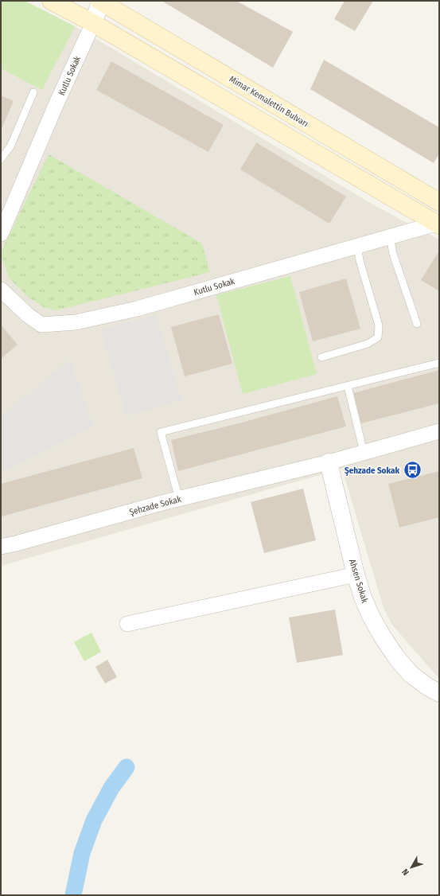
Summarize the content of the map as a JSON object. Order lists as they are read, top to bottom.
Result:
{
  "streets": {
    "main road": ["Mimar Kemalettin Bulvarı"],
    "street": ["Kutlu Sokak", "Şehzade Sokak", "Ahsen Sokak"]
  },
  "crossings": [
    ["Şehzade Sokak", "Ahsen Sokak"]
  ],
  "places": {
    "bus stop": ["Şehzade Sokak"]
  },
  "north": "bottom left"
}
